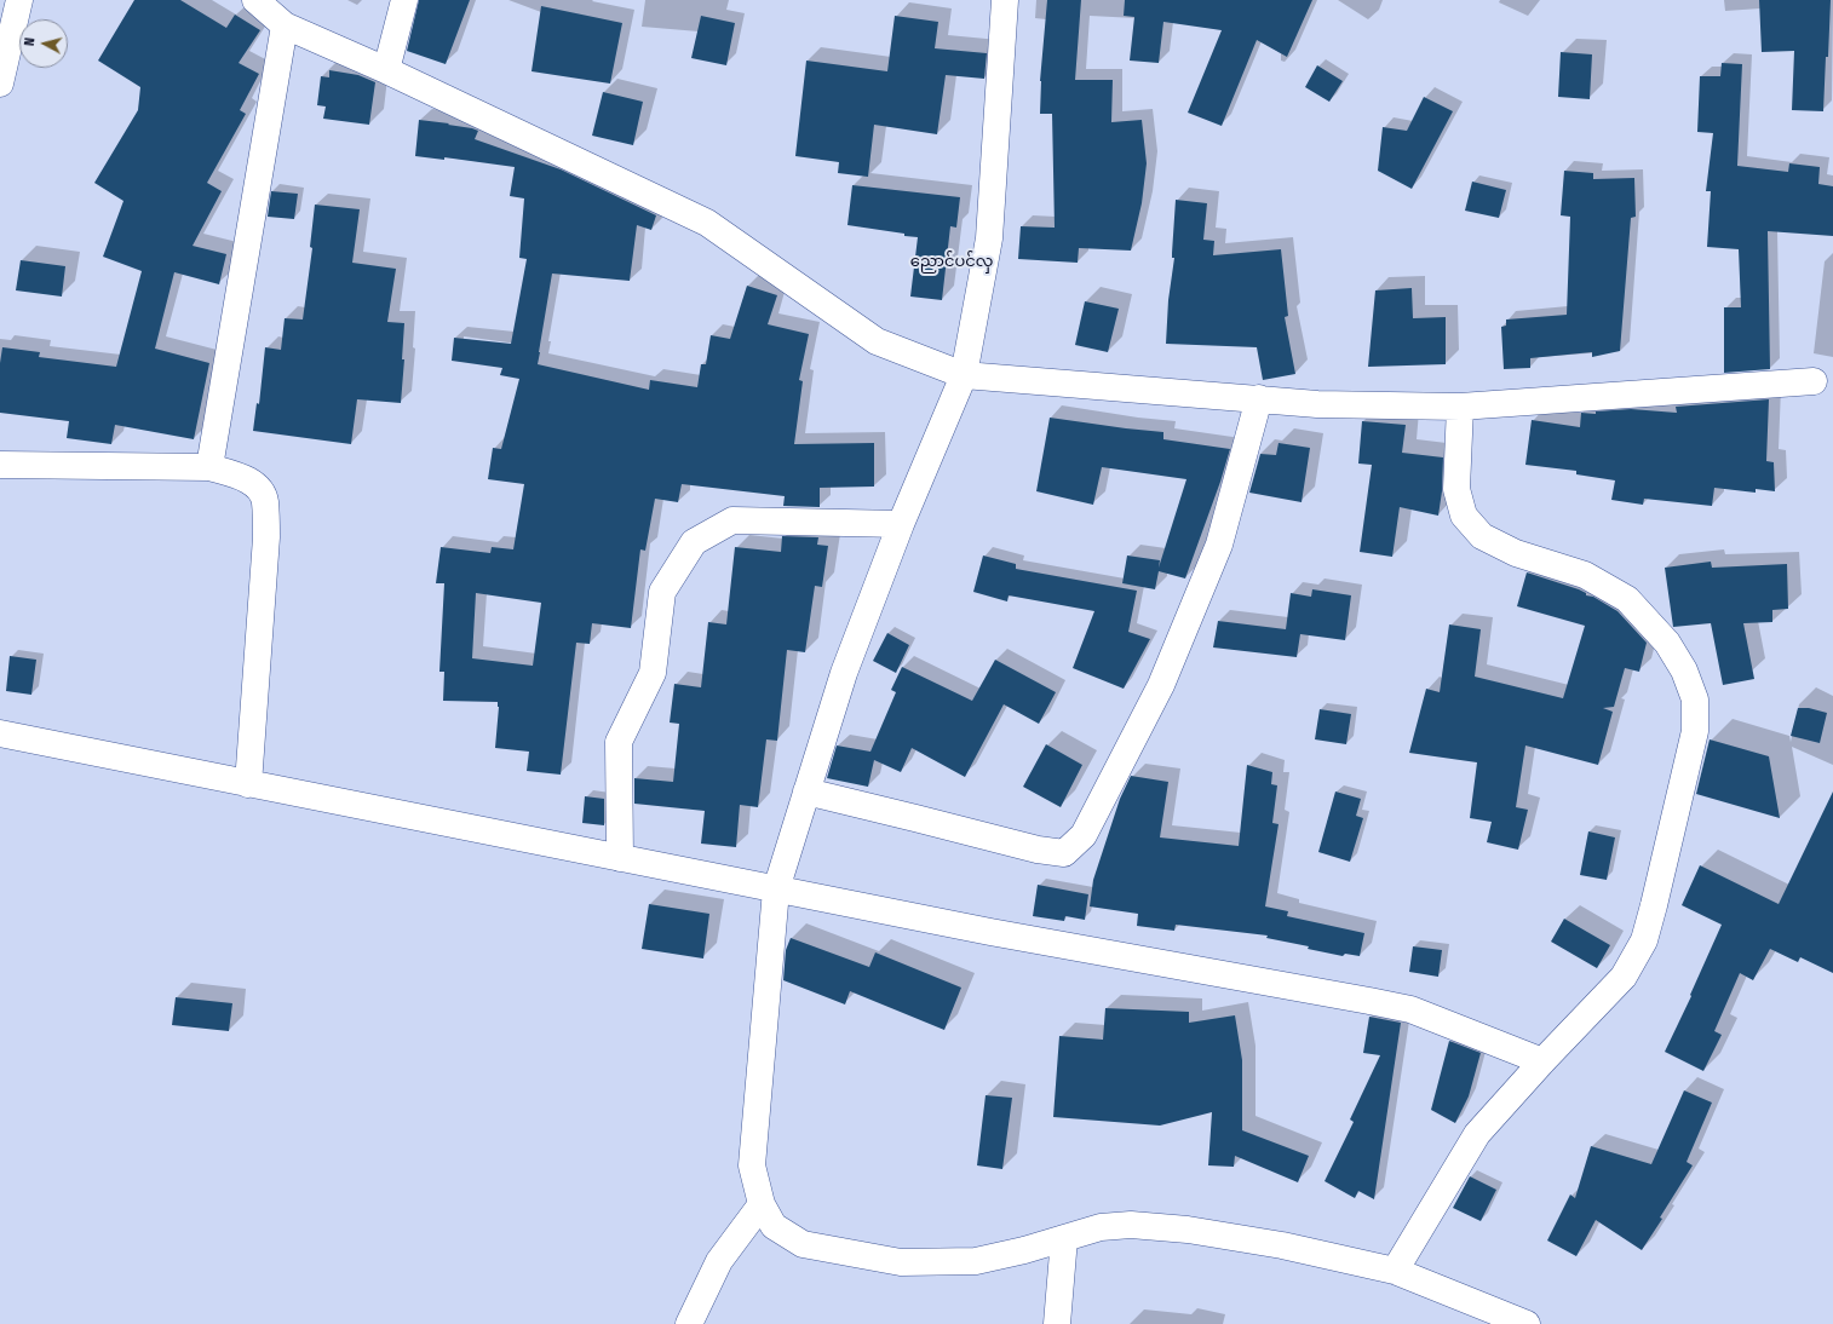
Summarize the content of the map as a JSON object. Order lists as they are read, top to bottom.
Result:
{
  "districts": ["ညောင်ပင်လှ"],
  "north": "left"
}
